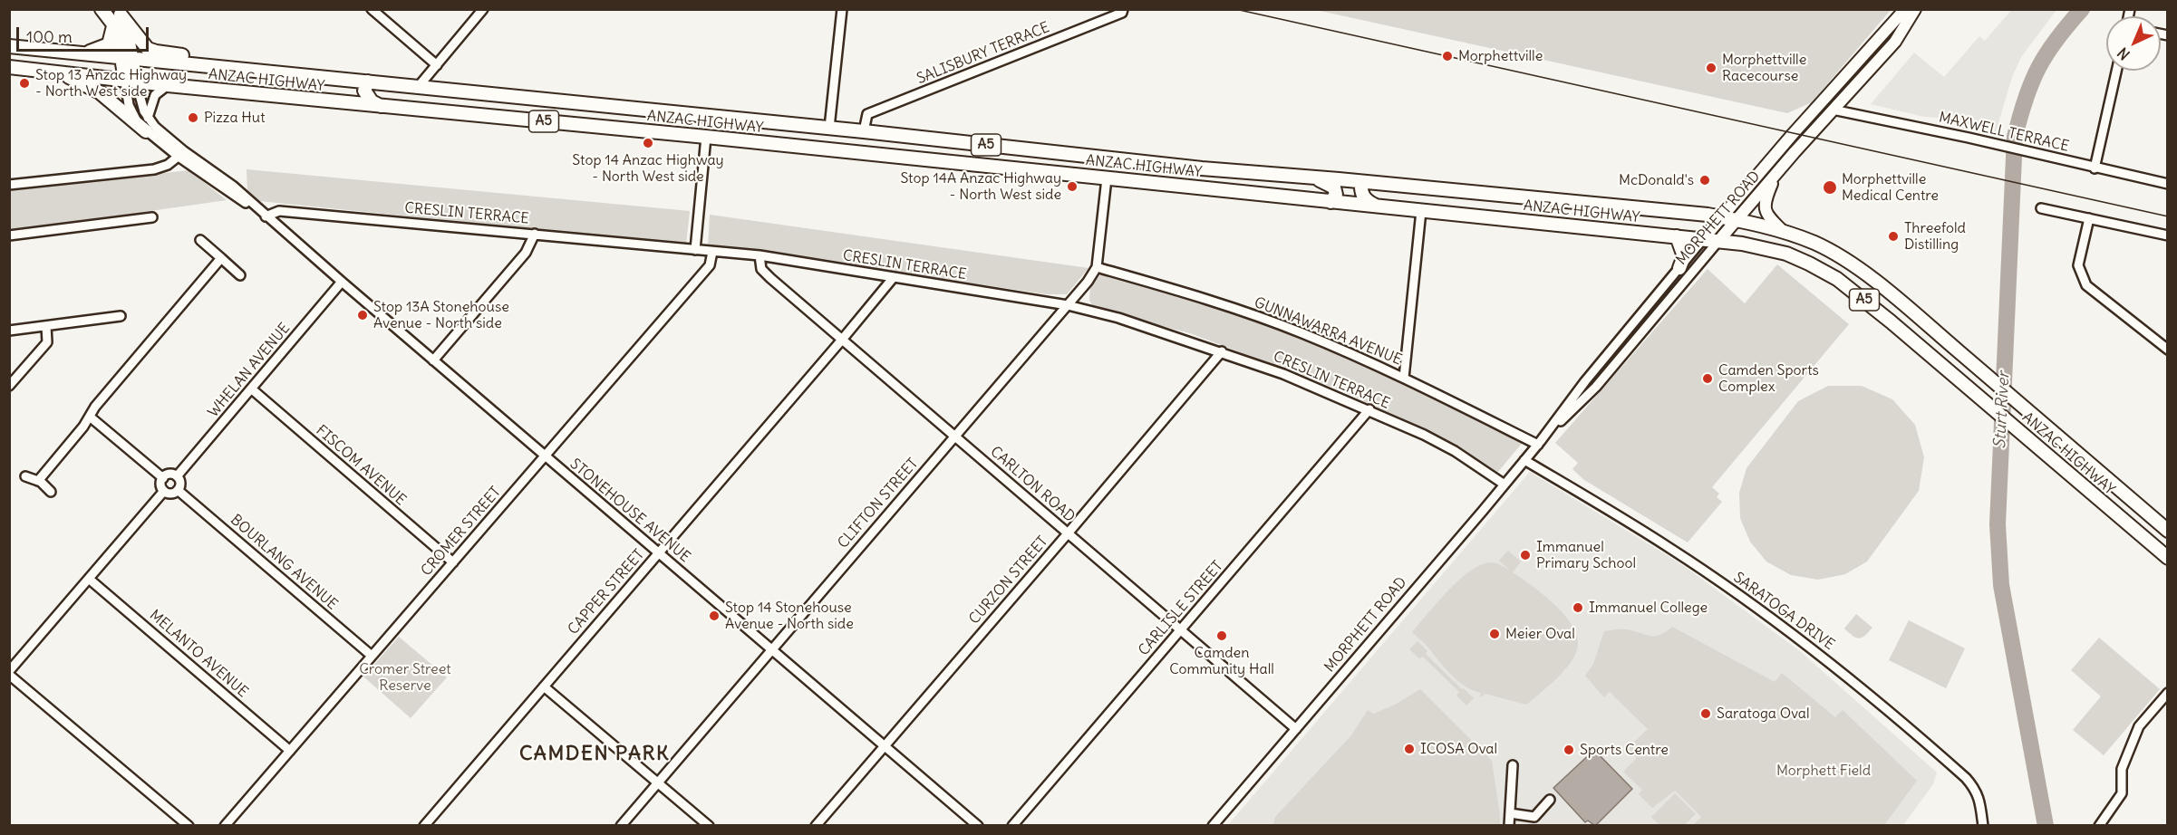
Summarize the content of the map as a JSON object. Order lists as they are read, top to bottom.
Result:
{
  "streets": {
    "highway": ["ANZAC HIGHWAY", "A5"],
    "main road": ["MORPHETT ROAD"],
    "street": [
      "SALISBURY TERRACE",
      "MAXWELL TERRACE",
      "CRESLIN TERRACE",
      "GUNNAWARRA AVENUE",
      "WHELAN AVENUE",
      "FISCOM AVENUE",
      "CARLTON ROAD",
      "CLIFTON STREET",
      "STONEHOUSE AVENUE",
      "CROMER STREET",
      "BOURLANG AVENUE",
      "CURZON STREET",
      "CAPPER STREET",
      "CARLISLE STREET",
      "SARATOGA DRIVE",
      "MELANTO AVENUE"
    ]
  },
  "crossings": [
    ["SALISBURY TERRACE", "ANZAC HIGHWAY"],
    ["ANZAC HIGHWAY", "MORPHETT ROAD"],
    ["ANZAC HIGHWAY", "STONEHOUSE AVENUE"],
    ["MAXWELL TERRACE", "MORPHETT ROAD"],
    ["CRESLIN TERRACE", "MORPHETT ROAD"],
    ["CRESLIN TERRACE", "CARLTON ROAD"],
    ["CRESLIN TERRACE", "CLIFTON STREET"],
    ["CRESLIN TERRACE", "STONEHOUSE AVENUE"],
    ["CRESLIN TERRACE", "CROMER STREET"],
    ["CRESLIN TERRACE", "CURZON STREET"],
    ["CRESLIN TERRACE", "CAPPER STREET"],
    ["CRESLIN TERRACE", "CARLISLE STREET"],
    ["MORPHETT ROAD", "GUNNAWARRA AVENUE"],
    ["MORPHETT ROAD", "CARLTON ROAD"],
    ["MORPHETT ROAD", "SARATOGA DRIVE"],
    ["GUNNAWARRA AVENUE", "CLIFTON STREET"],
    ["WHELAN AVENUE", "FISCOM AVENUE"],
    ["WHELAN AVENUE", "STONEHOUSE AVENUE"],
    ["WHELAN AVENUE", "BOURLANG AVENUE"],
    ["FISCOM AVENUE", "CROMER STREET"],
    ["CARLTON ROAD", "CLIFTON STREET"],
    ["CARLTON ROAD", "CURZON STREET"],
    ["CARLTON ROAD", "CAPPER STREET"],
    ["CARLTON ROAD", "CARLISLE STREET"],
    ["CLIFTON STREET", "STONEHOUSE AVENUE"],
    ["STONEHOUSE AVENUE", "CROMER STREET"],
    ["STONEHOUSE AVENUE", "CURZON STREET"],
    ["STONEHOUSE AVENUE", "CAPPER STREET"],
    ["CROMER STREET", "BOURLANG AVENUE"],
    ["CROMER STREET", "MELANTO AVENUE"]
  ],
  "districts": ["CAMDEN PARK"],
  "water": ["Sturt River"],
  "parks": ["Cromer Street Reserve", "Morphett Field"],
  "places": [
    "Morphettville",
    "Morphettville Racecourse",
    "Stop 13 Anzac Highway - North West side",
    "Pizza Hut",
    "Stop 14 Anzac Highway - North West side",
    "McDonald's",
    "Stop 14A Anzac Highway - North West side",
    "Morphettville Medical Centre",
    "Threefold Distilling",
    "Stop 13A Stonehouse Avenue - North side",
    "Camden Sports Complex",
    "Immanuel Primary School",
    "Immanuel College",
    "Stop 14 Stonehouse Avenue - North side",
    "Meier Oval",
    "Camden Community Hall",
    "Saratoga Oval",
    "ICOSA Oval",
    "Sports Centre"
  ],
  "scale_bar": "100 m",
  "north": "bottom left"
}
